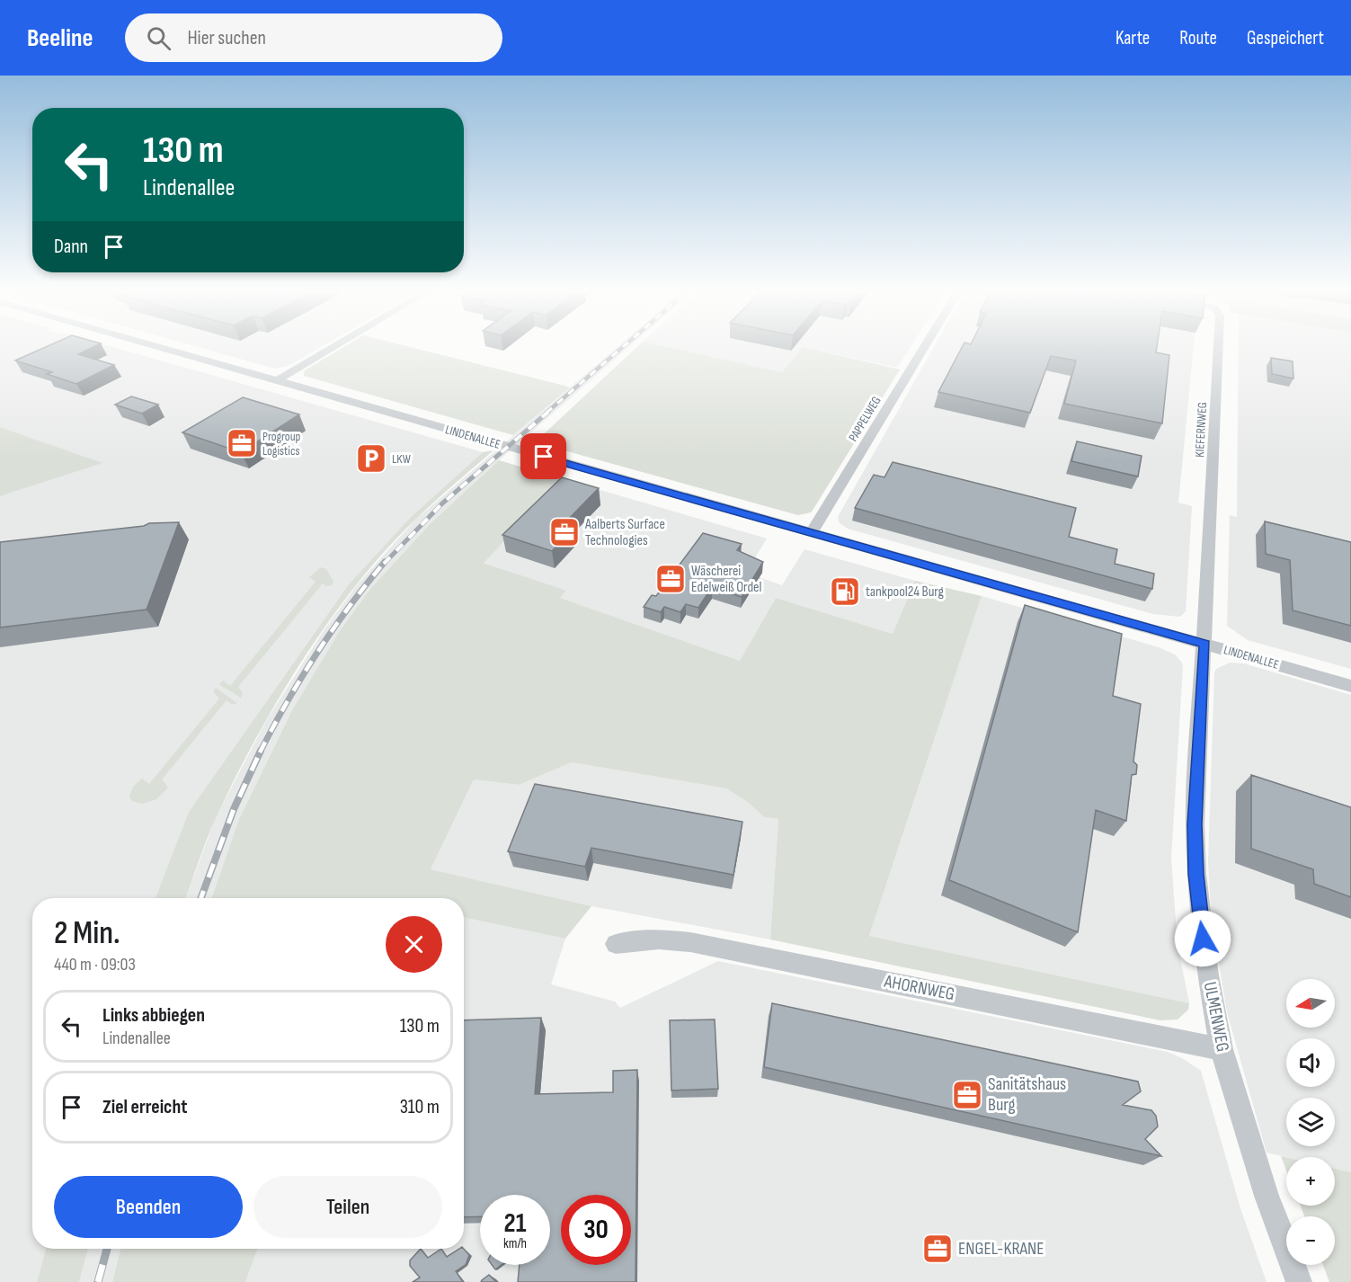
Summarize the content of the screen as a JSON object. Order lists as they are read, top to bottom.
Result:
{
  "streets": {
    "street": [
      "PAPPELWEG",
      "KIEFERNWEG",
      "LINDENALLEE",
      "AHORNWEG",
      "ULMENWEG"
    ]
  },
  "crossings": [
    ["PAPPELWEG", "LINDENALLEE"],
    ["KIEFERNWEG", "LINDENALLEE"],
    ["KIEFERNWEG", "ULMENWEG"],
    ["LINDENALLEE", "ULMENWEG"],
    ["AHORNWEG", "ULMENWEG"]
  ],
  "places": {
    "office": [
      "Progroup Logistics",
      "Aalberts Surface Technologies",
      "Wäscherei Edelweiß Ordel",
      "Sanitätshaus Burg",
      "ENGEL-KRANE"
    ],
    "parking": ["LKW"],
    "fuel station": ["tankpool24 Burg"]
  },
  "north": "left",
  "page": {
    "header": "Beeline",
    "search": "Hier suchen",
    "nav": ["Karte", "Route", "Gespeichert"],
    "turn": ["130 m", "Lindenallee"],
    "then": "Dann",
    "heading": ["2 Min.", "440 m · 09:03"],
    "map_buttons": ["+", "−"],
    "list": [
      {
        "name": "Links abbiegen",
        "note": "Lindenallee",
        "value": "130 m"
      },
      {
        "name": "Ziel erreicht",
        "value": "310 m"
      }
    ],
    "buttons": ["Beenden", "Teilen"],
    "speed": "21 km/h",
    "limit": "30"
  }
}
